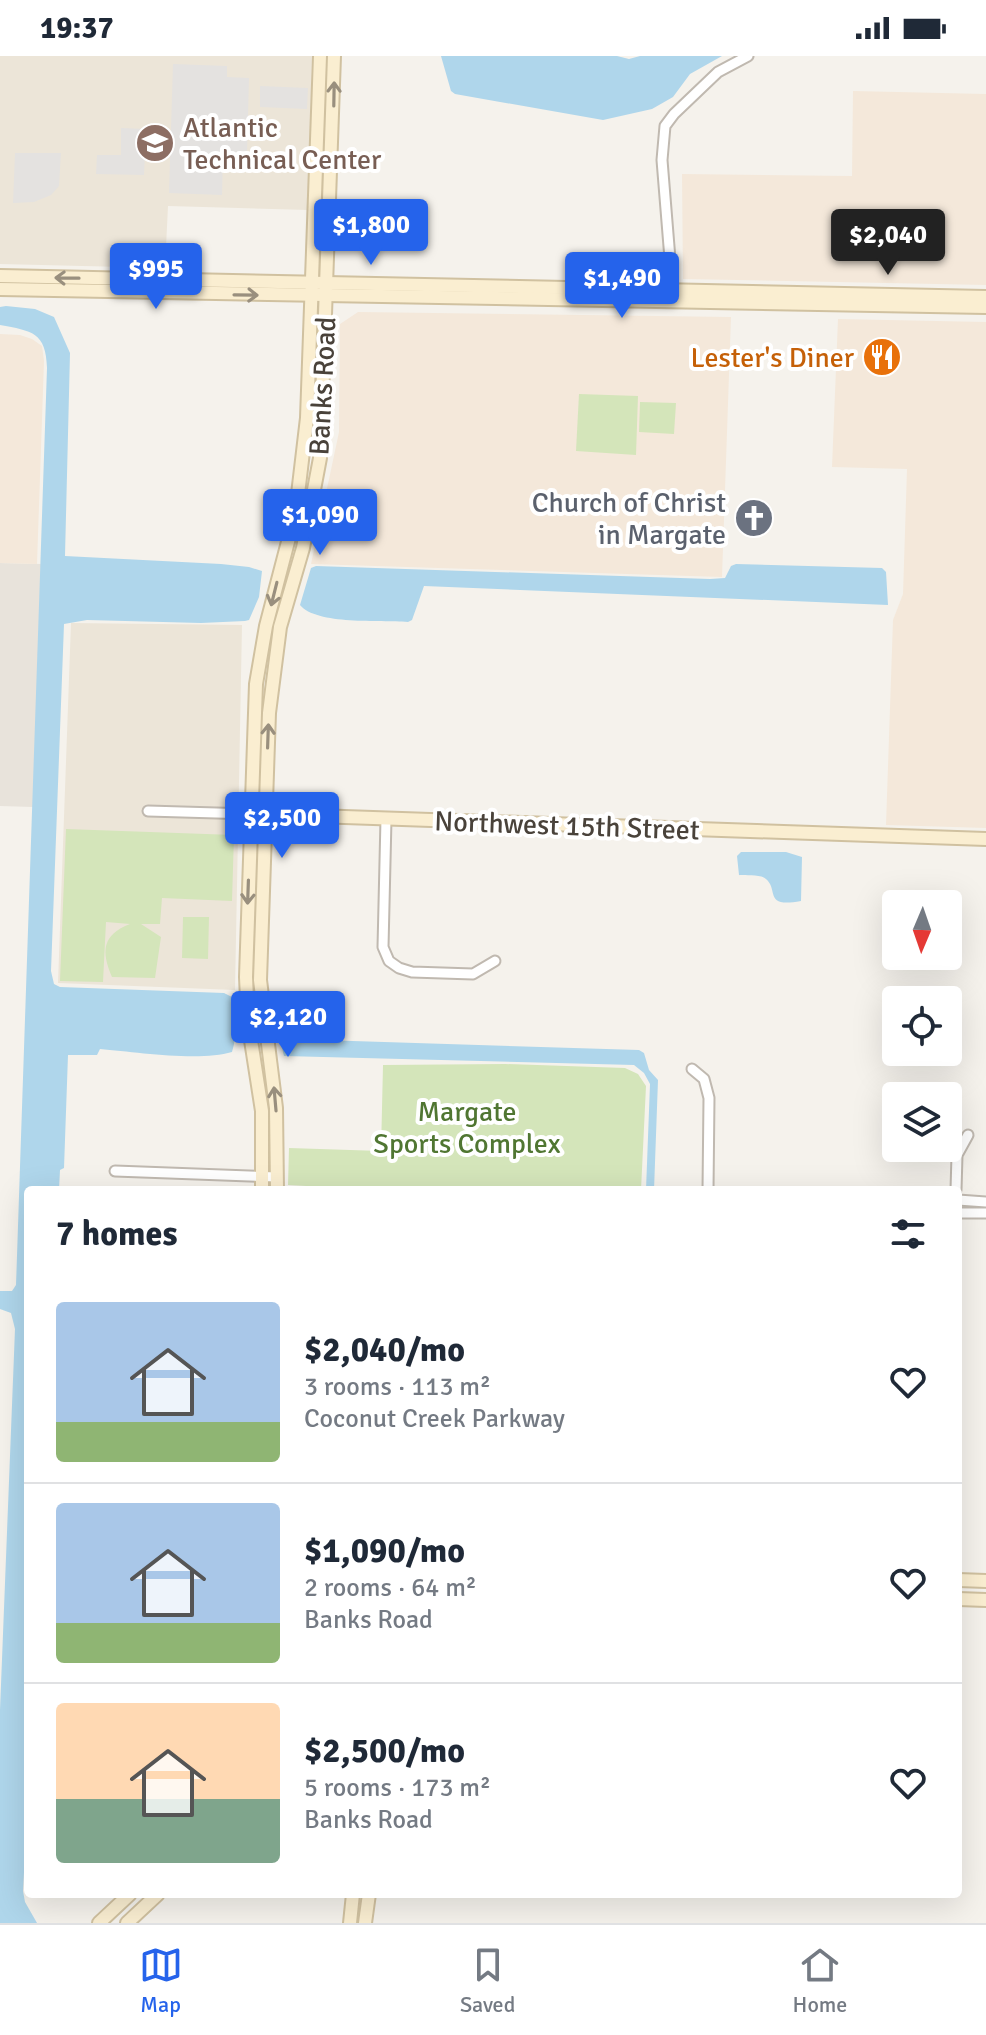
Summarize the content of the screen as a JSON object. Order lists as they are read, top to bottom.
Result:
{
  "streets": {
    "street": ["Banks Road", "Northwest 15th Street"]
  },
  "crossings": [
    ["Banks Road", "Northwest 15th Street"]
  ],
  "parks": ["Margate Sports Complex"],
  "places": {
    "school or university": ["Atlantic Technical Center"],
    "restaurant": ["Lester's Diner"],
    "church": ["Church of Christ in Margate"]
  },
  "north": "bottom",
  "page": {
    "status": "19:37",
    "price": [
      "$1,800",
      "$2,040",
      "$995",
      "$1,490",
      "$1,090",
      "$2,500",
      "$2,120"
    ],
    "heading": "7 homes",
    "list": [
      {
        "name": "$2,040/mo",
        "note": "3 rooms · 113 m² · Coconut Creek Parkway"
      },
      {
        "name": "$1,090/mo",
        "note": "2 rooms · 64 m² · Banks Road"
      },
      {
        "name": "$2,500/mo",
        "note": "5 rooms · 173 m² · Banks Road"
      }
    ],
    "tabs": ["Map", "Saved", "Home"]
  }
}
